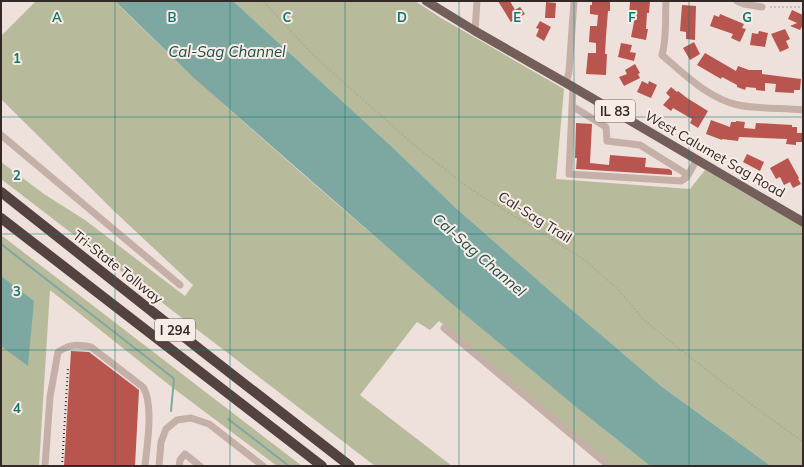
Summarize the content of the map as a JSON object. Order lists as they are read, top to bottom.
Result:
{
  "streets": {
    "highway": ["Tri-State Tollway", "I 294"],
    "main road": ["IL 83", "West Calumet Sag Road"],
    "path": ["Cal-Sag Trail"]
  },
  "water": ["Cal-Sag Channel"],
  "grid": {
    "columns": [
      "A",
      "B",
      "C",
      "D",
      "E",
      "F",
      "G"
    ],
    "rows": [
      "1",
      "2",
      "3",
      "4"
    ]
  }
}
